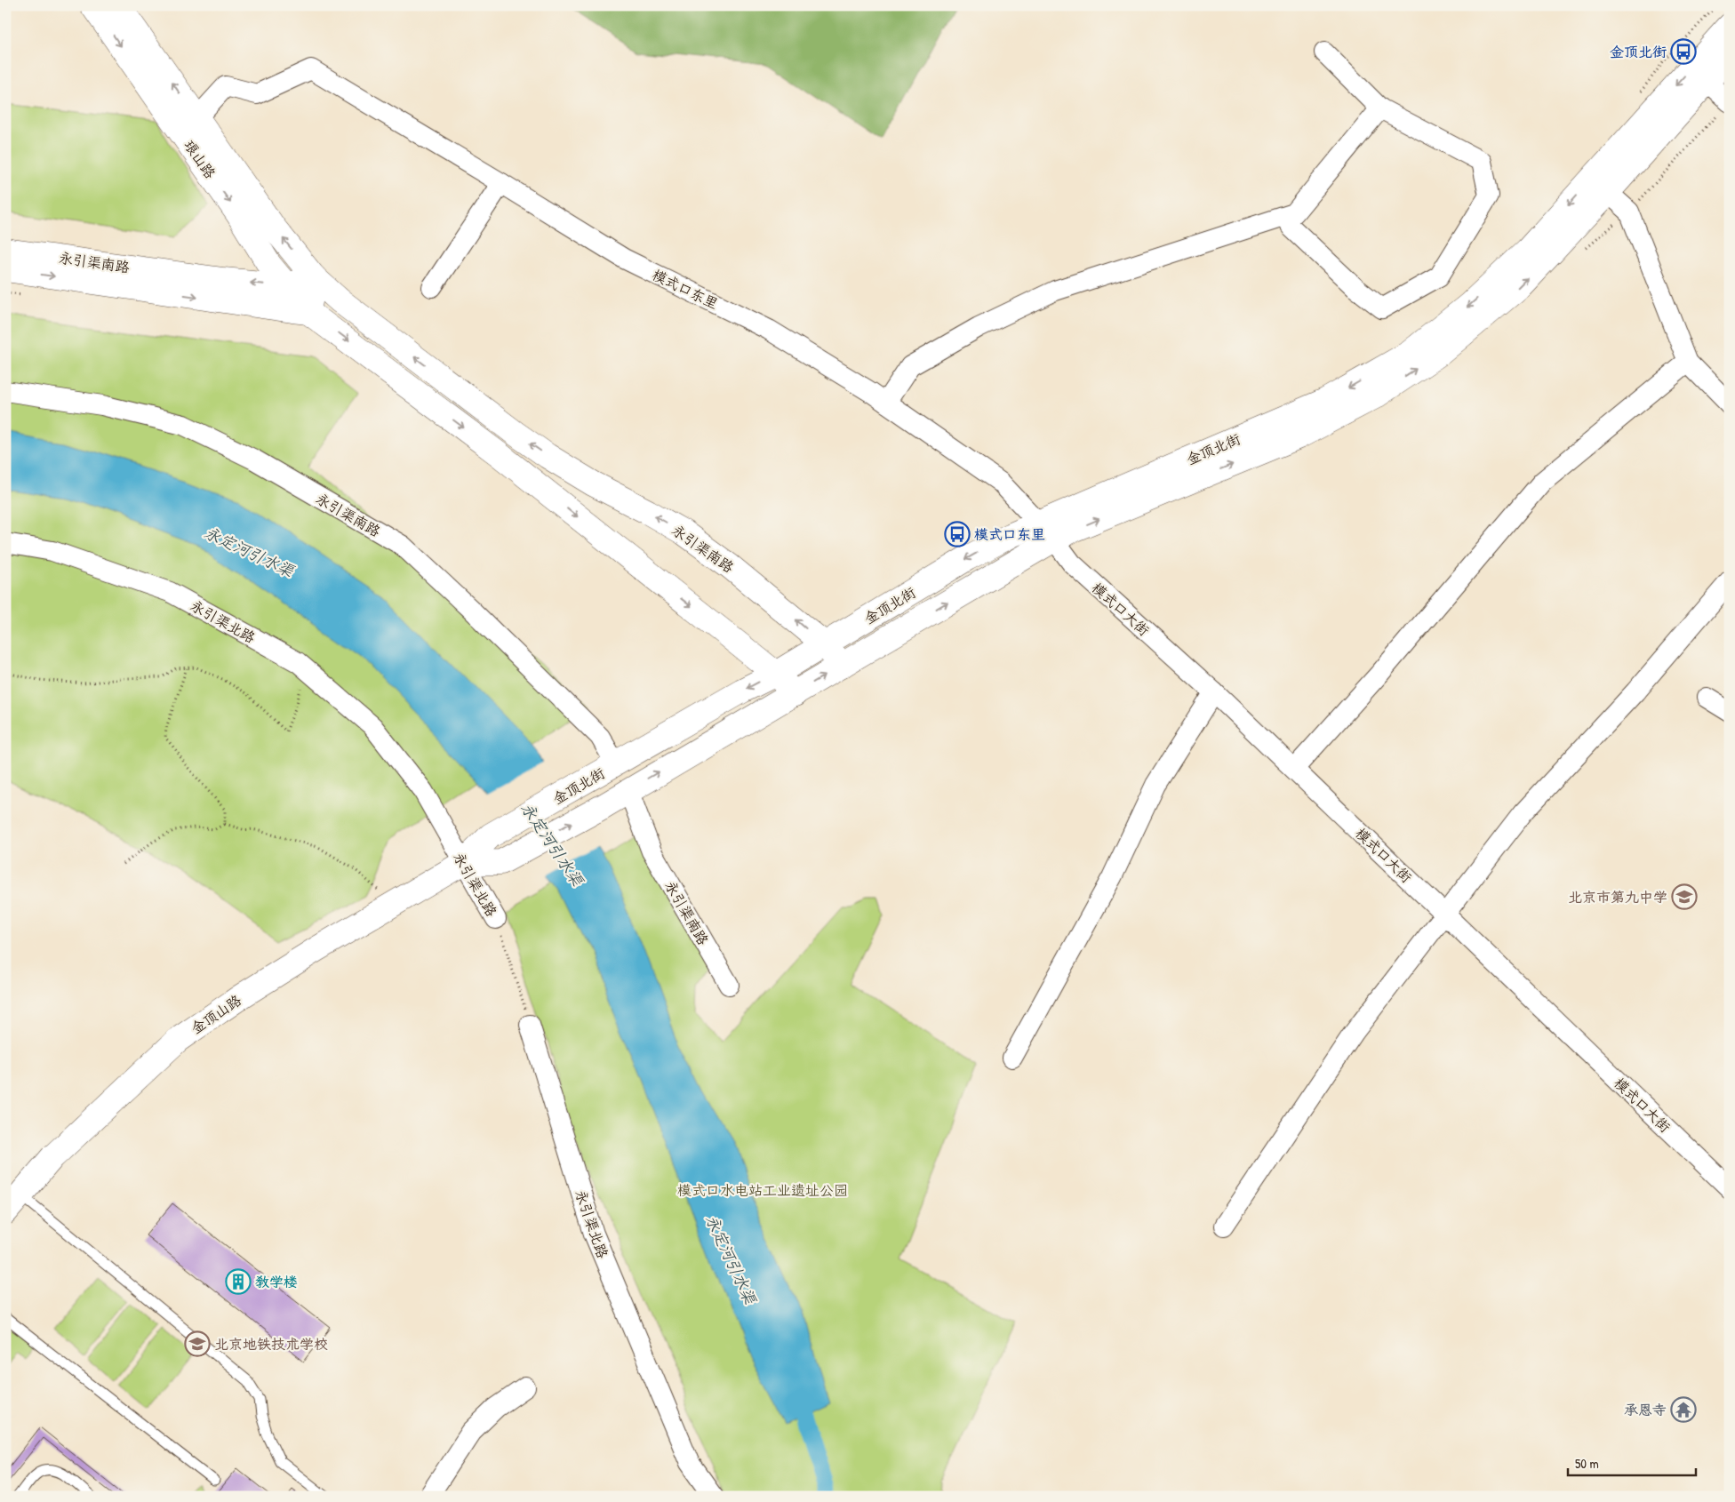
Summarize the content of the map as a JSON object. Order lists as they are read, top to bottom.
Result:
{
  "streets": {
    "main road": [
      "琅山路",
      "永引渠南路",
      "金顶北街",
      "金顶山路"
    ],
    "street": ["模式口东里", "模式口大街", "永引渠北路"]
  },
  "crossings": [
    ["琅山路", "永引渠南路"],
    ["琅山路", "模式口东里"],
    ["永引渠南路", "金顶北街"],
    ["模式口东里", "金顶北街"],
    ["模式口东里", "模式口大街"],
    ["金顶北街", "模式口大街"],
    ["金顶北街", "永引渠北路"],
    ["金顶北街", "金顶山路"],
    ["永引渠北路", "金顶山路"]
  ],
  "water": ["永定河引水渠"],
  "parks": ["模式口水电站工业遗址公园"],
  "places": {
    "bus stop": ["金顶北街", "模式口东里"],
    "school or university": ["北京市第九中学", "北京地铁技术学校"],
    "building": ["教学楼"],
    "temple": ["承恩寺"]
  },
  "scale_bar": "50 m"
}
